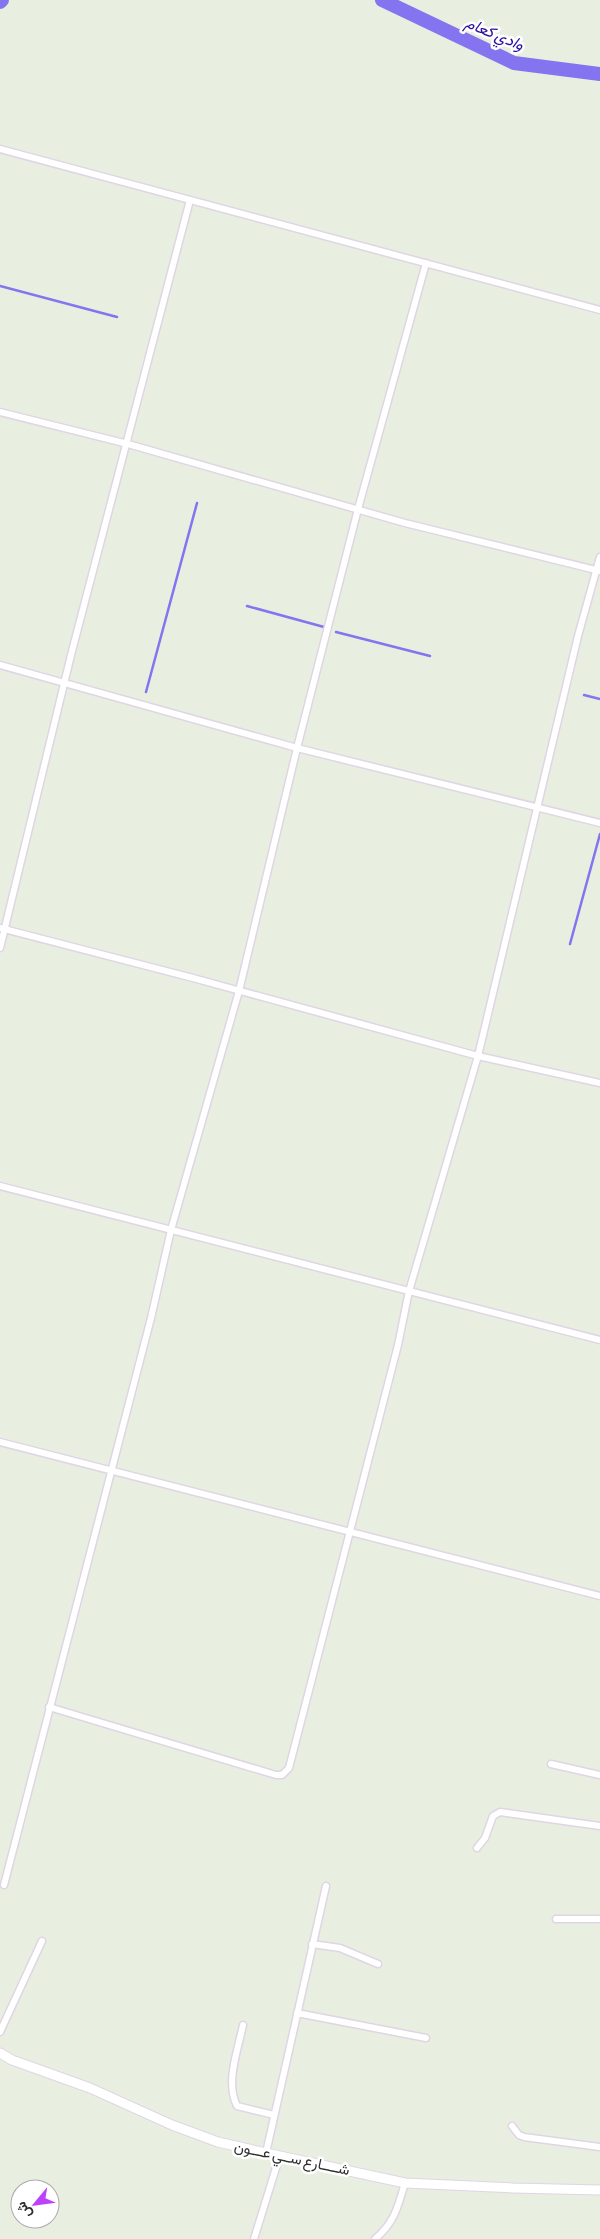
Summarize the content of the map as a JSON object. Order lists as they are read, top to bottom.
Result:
{
  "streets": {
    "street": ["شــــارع ســي عـــون"]
  },
  "water": ["وادي كعام"],
  "north": "bottom left"
}
